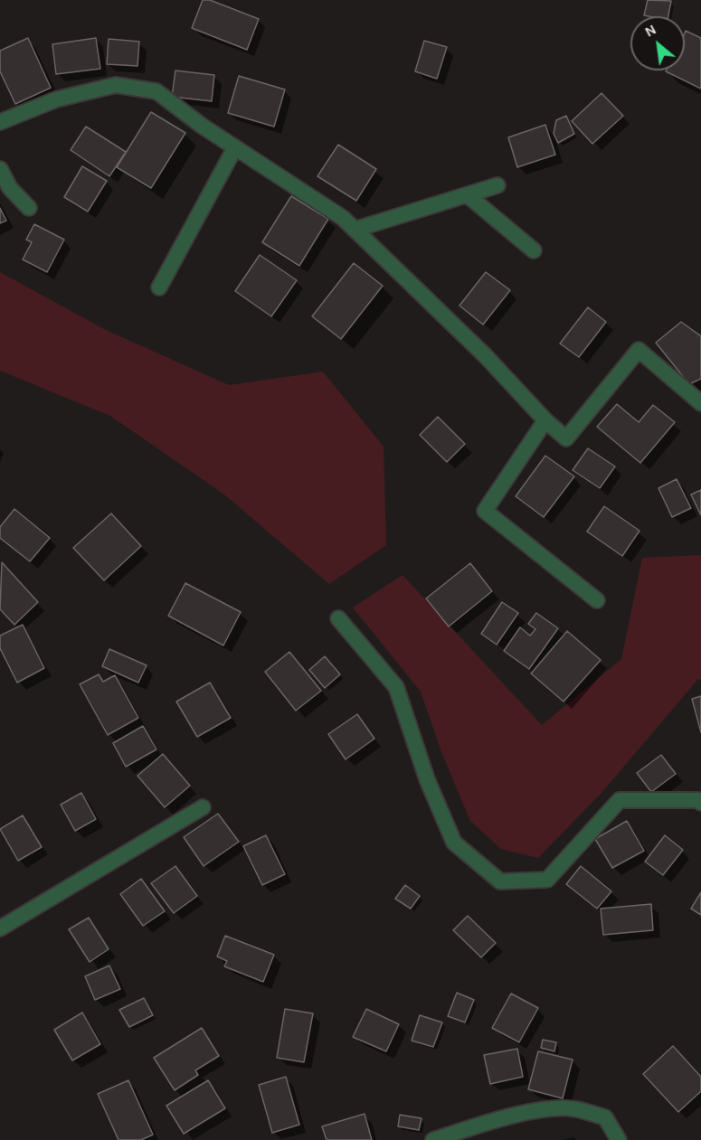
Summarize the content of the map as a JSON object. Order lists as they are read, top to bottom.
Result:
{
  "north": "top left"
}
